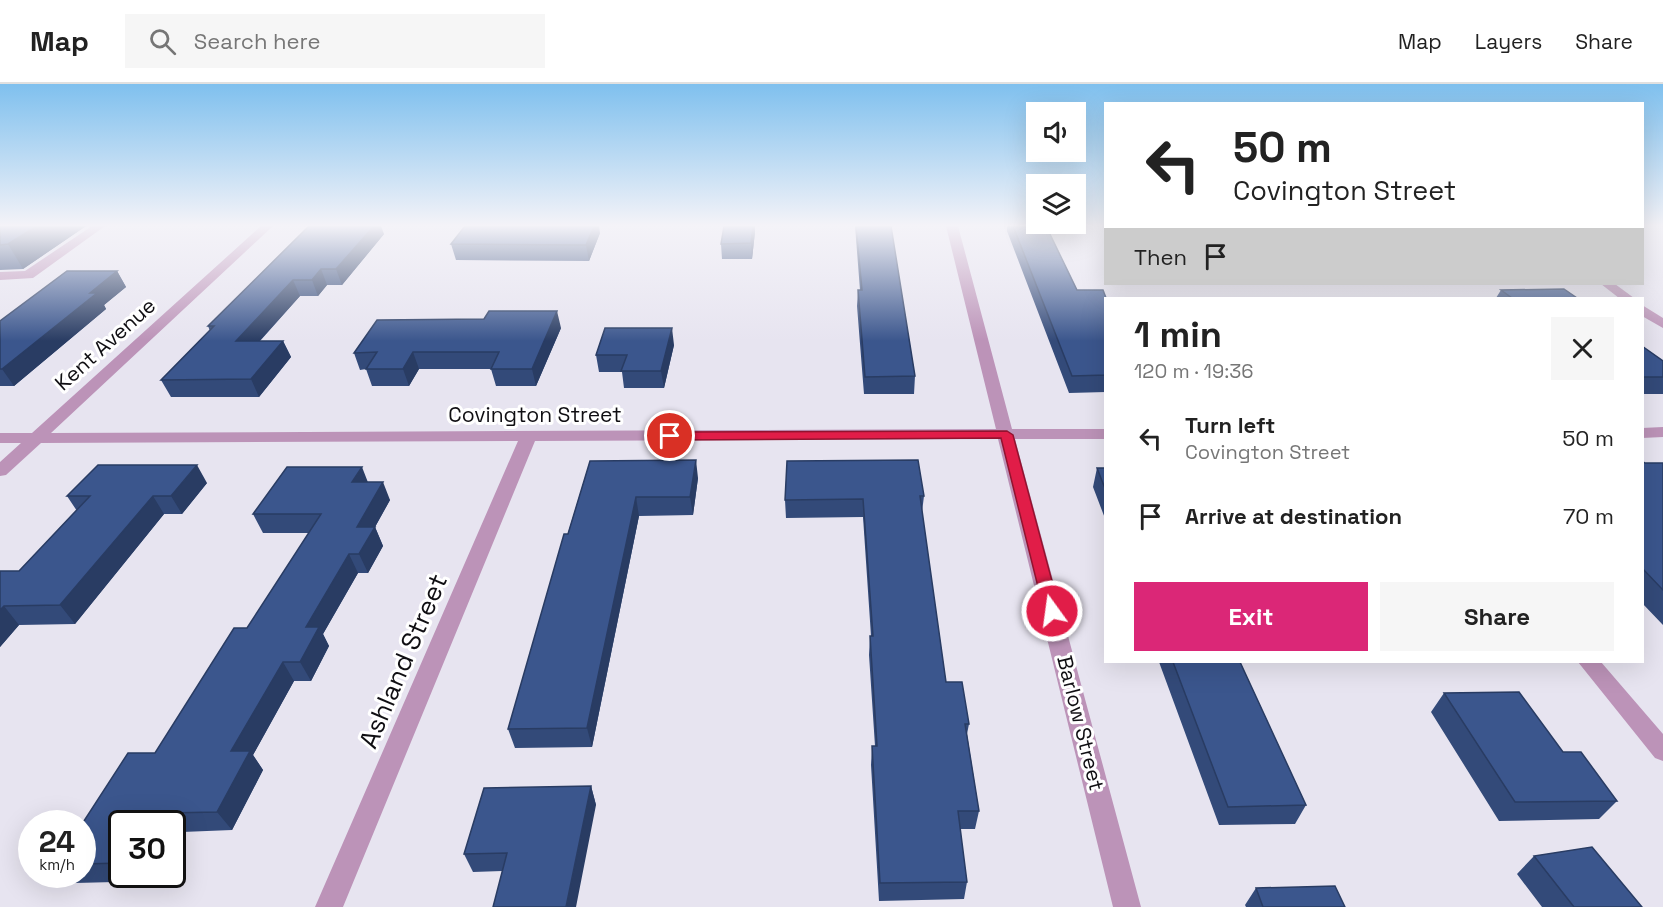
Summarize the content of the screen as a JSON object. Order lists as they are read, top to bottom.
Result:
{
  "streets": {
    "street": [
      "Kent Avenue",
      "Covington Street",
      "Ashland Street",
      "Barlow Street"
    ]
  },
  "crossings": [
    ["Kent Avenue", "Covington Street"],
    ["Covington Street", "Ashland Street"],
    ["Covington Street", "Barlow Street"]
  ],
  "page": {
    "header": "Map",
    "search": "Search here",
    "nav": ["Map", "Layers", "Share"],
    "turn": ["50 m", "Covington Street"],
    "then": "Then",
    "heading": ["1 min", "120 m · 19:36"],
    "list": [
      {
        "name": "Turn left",
        "note": "Covington Street",
        "value": "50 m"
      },
      {
        "name": "Arrive at destination",
        "value": "70 m"
      }
    ],
    "buttons": ["Exit", "Share"],
    "speed": "24 km/h",
    "limit": "30"
  }
}
